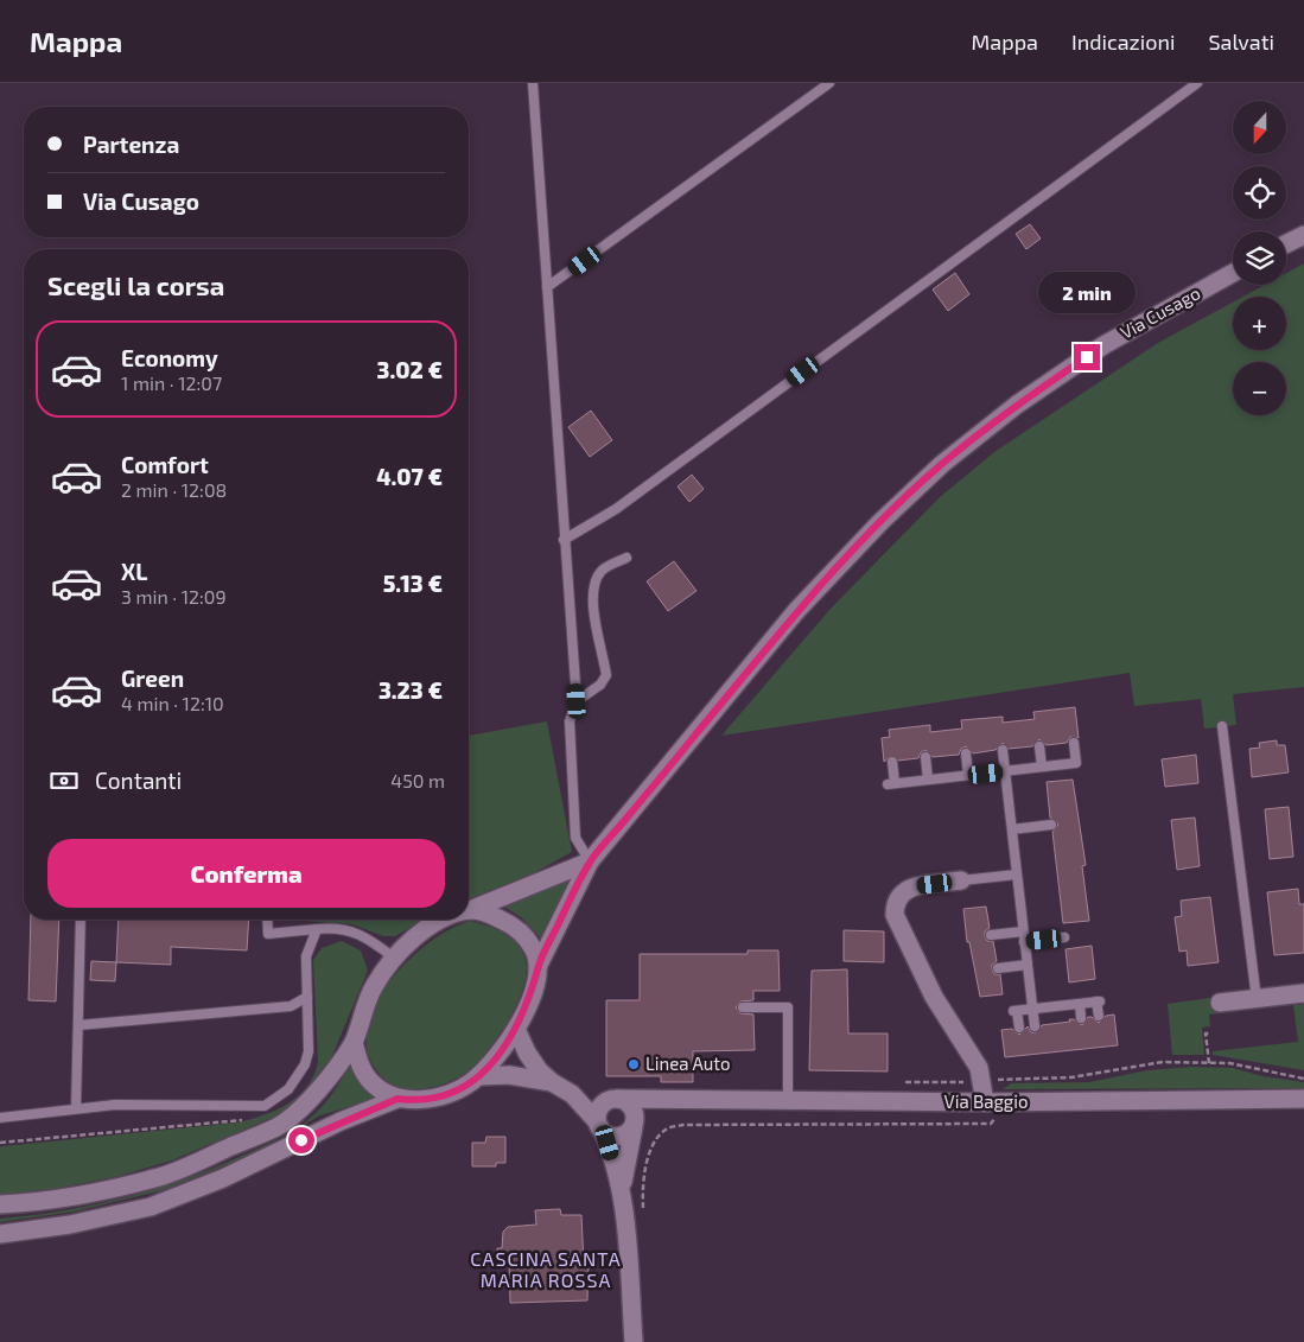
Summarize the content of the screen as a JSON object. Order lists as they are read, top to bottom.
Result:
{
  "streets": {
    "main road": ["Via Cusago", "Via Baggio"]
  },
  "districts": ["CASCINA SANTA MARIA ROSSA"],
  "places": ["Linea Auto"],
  "north": "bottom",
  "page": {
    "header": "Mappa",
    "nav": ["Mappa", "Indicazioni", "Salvati"],
    "map_buttons": ["+", "−"],
    "banner": ["Partenza", "Via Cusago"],
    "heading": "Scegli la corsa",
    "bubble": "2 min",
    "list": [
      {
        "name": "Economy",
        "note": "1 min · 12:07",
        "value": "3.02 €"
      },
      {
        "name": "Comfort",
        "note": "2 min · 12:08",
        "value": "4.07 €"
      },
      {
        "name": "XL",
        "note": "3 min · 12:09",
        "value": "5.13 €"
      },
      {
        "name": "Green",
        "note": "4 min · 12:10",
        "value": "3.23 €"
      }
    ],
    "pay": ["Contanti", "450 m"],
    "buttons": "Conferma"
  }
}
